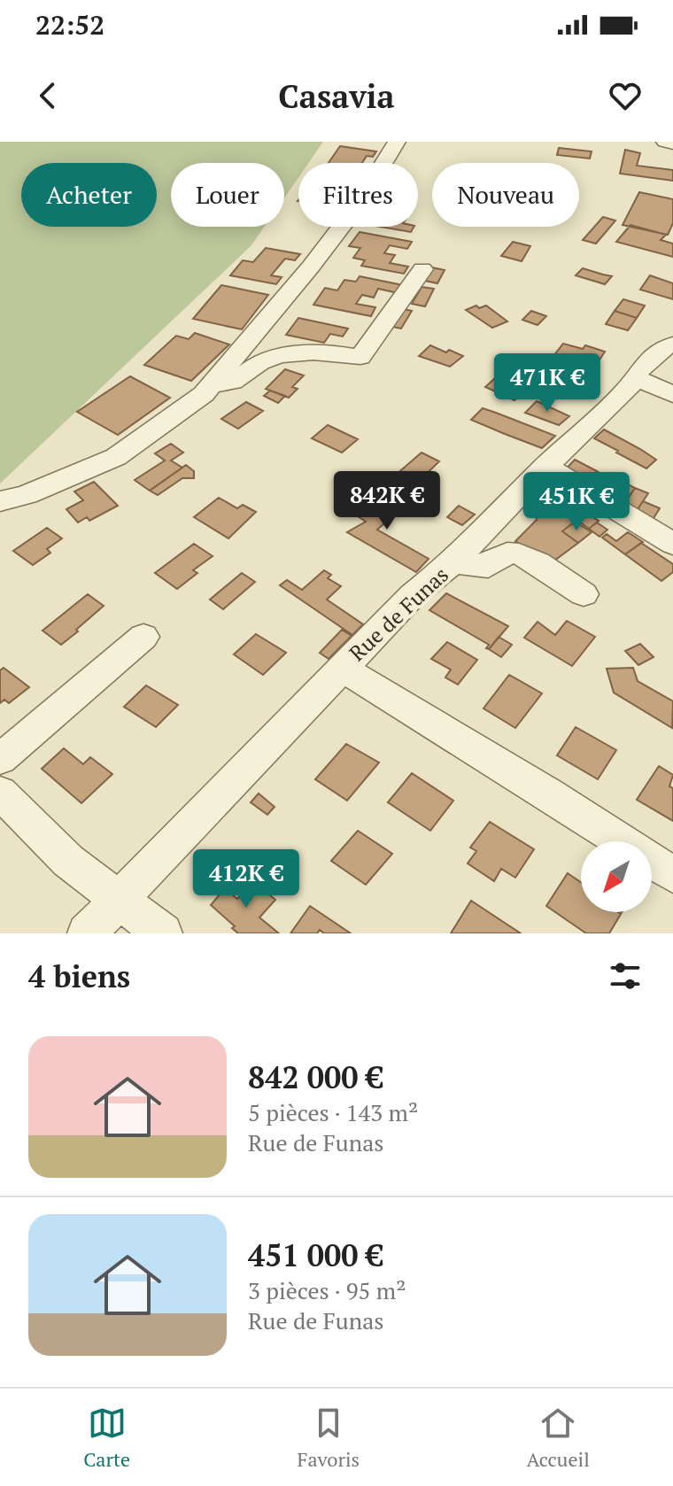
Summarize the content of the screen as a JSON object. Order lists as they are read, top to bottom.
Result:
{
  "streets": {
    "street": ["Rue de Funas"]
  },
  "north": "bottom left",
  "page": {
    "status": "22:52",
    "header": "Casavia",
    "chip": [
      "Acheter",
      "Louer",
      "Filtres",
      "Nouveau"
    ],
    "price": [
      "471K €",
      "842K €",
      "451K €",
      "412K €"
    ],
    "heading": "4 biens",
    "list": [
      {
        "name": "842 000 €",
        "note": "5 pièces · 143 m² · Rue de Funas"
      },
      {
        "name": "451 000 €",
        "note": "3 pièces · 95 m² · Rue de Funas"
      }
    ],
    "tabs": ["Carte", "Favoris", "Accueil"]
  }
}
